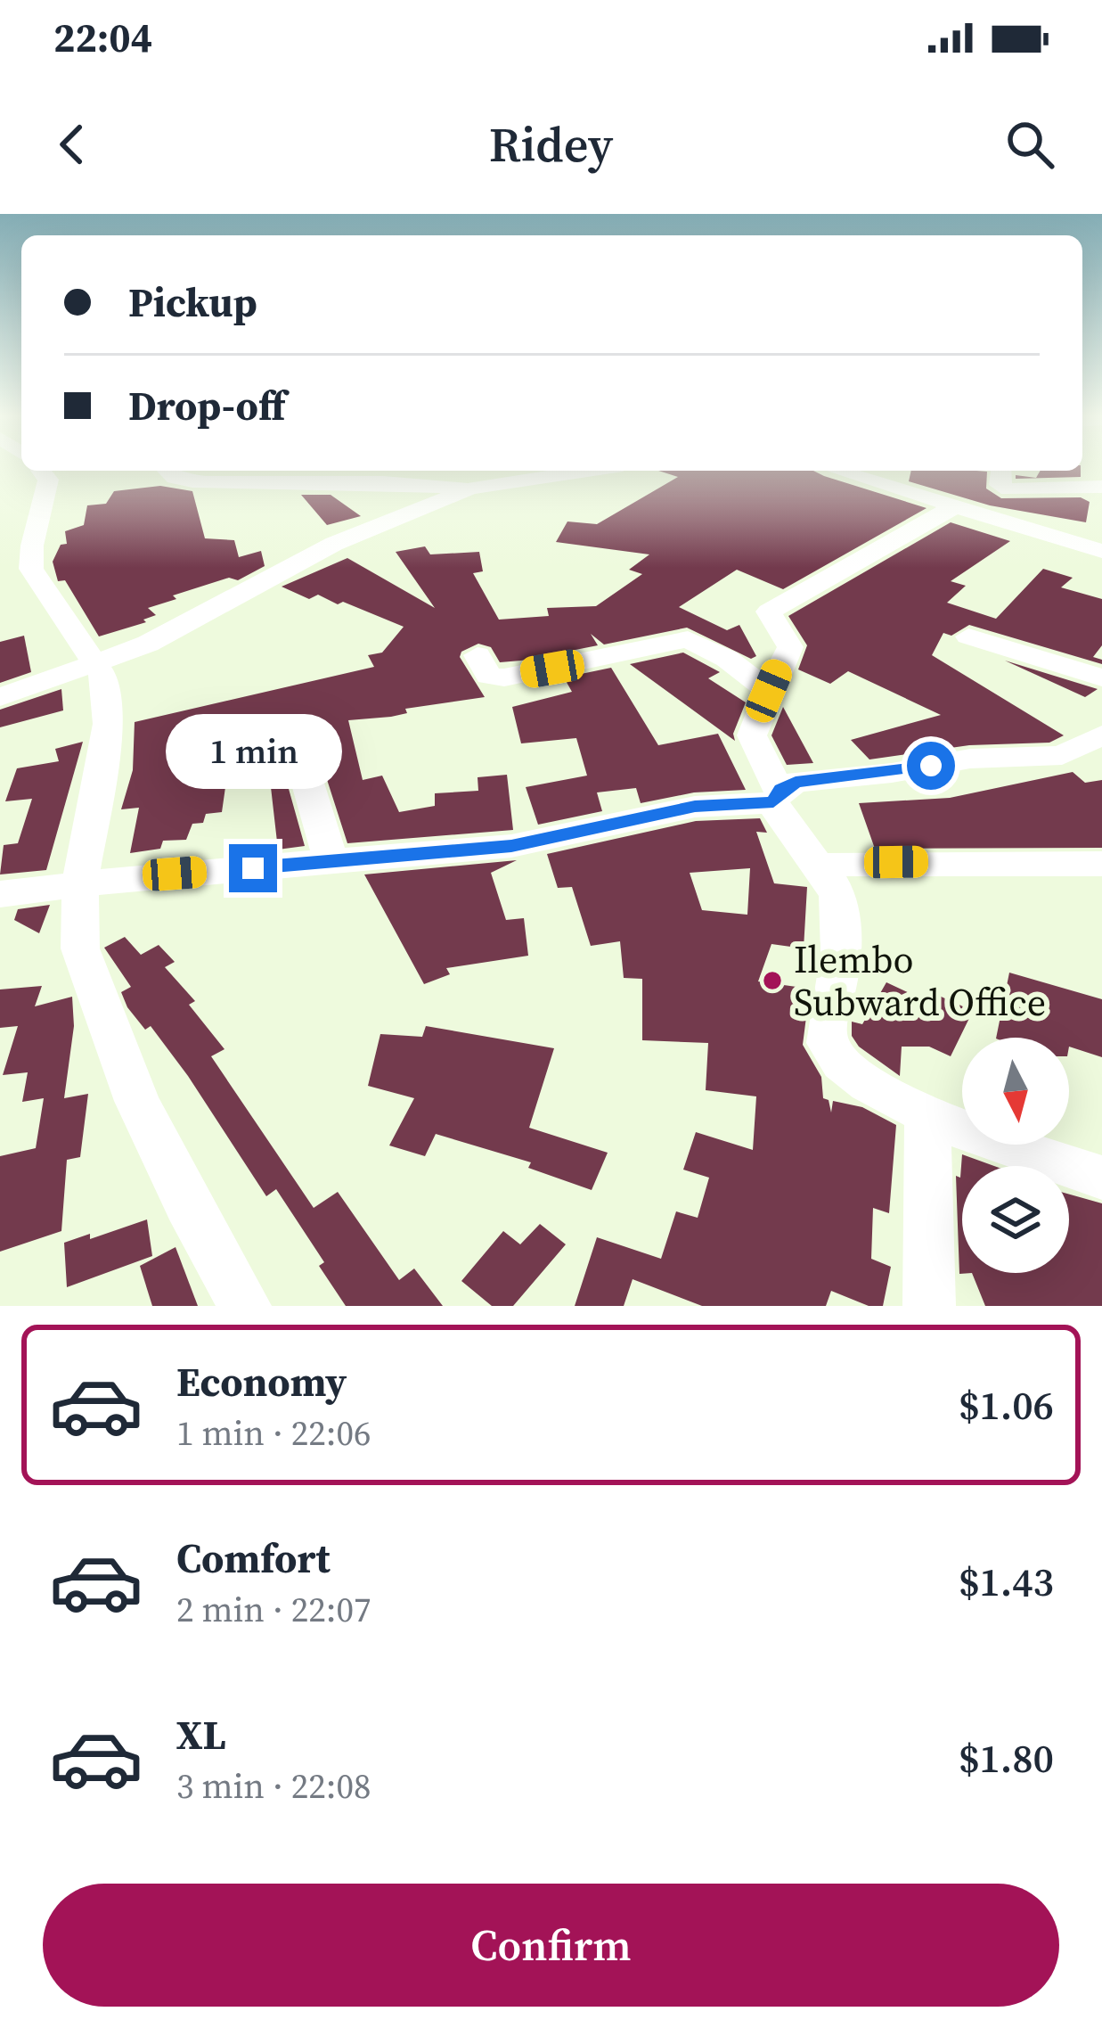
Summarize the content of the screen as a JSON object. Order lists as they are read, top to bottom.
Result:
{
  "places": ["Ilembo Subward Office"],
  "north": "bottom",
  "page": {
    "status": "22:04",
    "header": "Ridey",
    "banner": ["Pickup", "Drop-off"],
    "bubble": "1 min",
    "list": [
      {
        "name": "Economy",
        "note": "1 min · 22:06",
        "value": "$1.06"
      },
      {
        "name": "Comfort",
        "note": "2 min · 22:07",
        "value": "$1.43"
      },
      {
        "name": "XL",
        "note": "3 min · 22:08",
        "value": "$1.80"
      }
    ],
    "buttons": "Confirm"
  }
}
